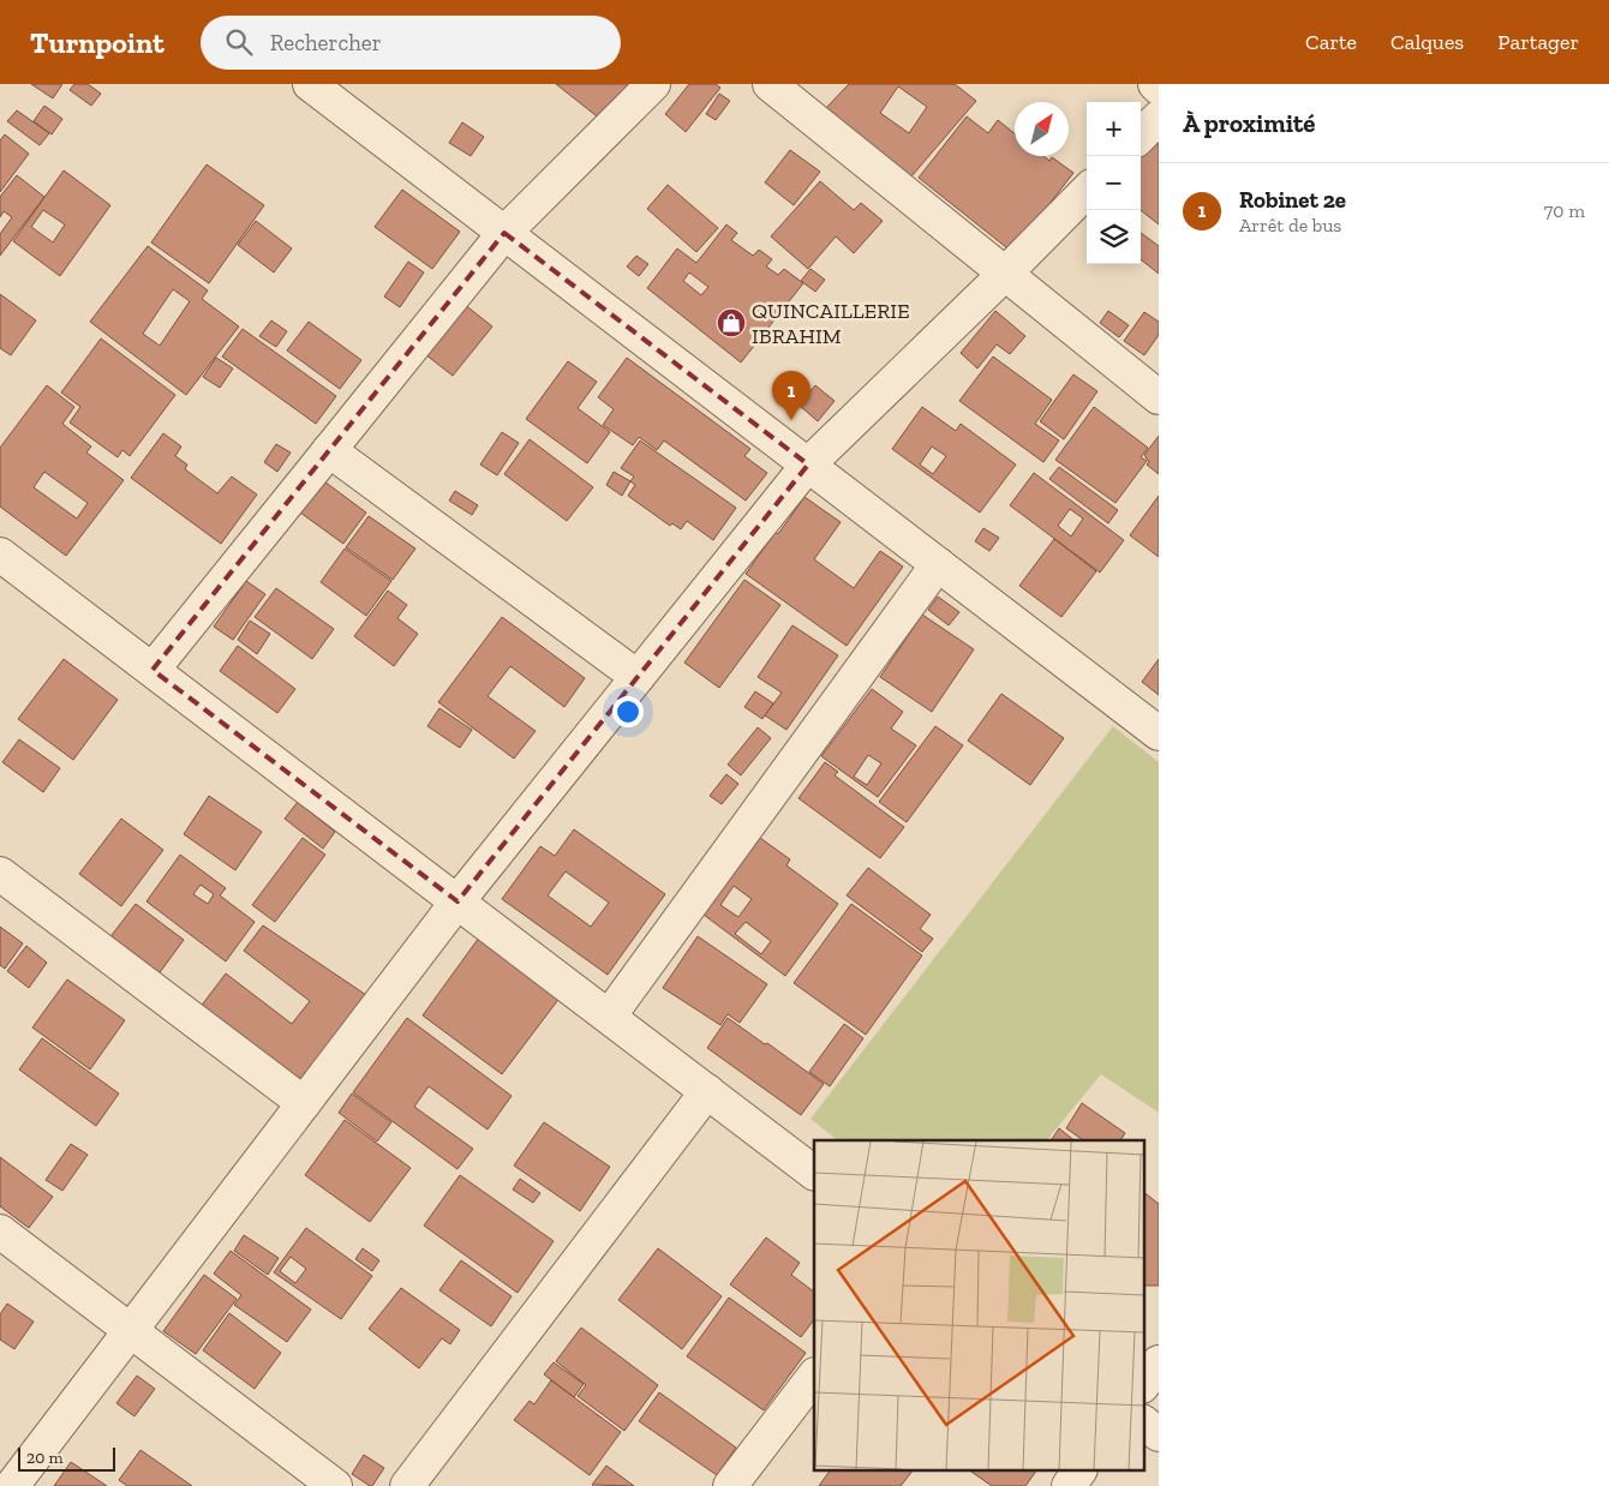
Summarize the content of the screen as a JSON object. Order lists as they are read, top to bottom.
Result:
{
  "places": {
    "shop": ["QUINCAILLERIE IBRAHIM"]
  },
  "scale_bar": "20 m",
  "north": "top right",
  "page": {
    "header": "Turnpoint",
    "search": "Rechercher",
    "nav": ["Carte", "Calques", "Partager"],
    "heading": "À proximité",
    "map_buttons": ["+", "−"],
    "list": [
      {
        "mark": "1",
        "name": "Robinet 2e",
        "note": "Arrêt de bus",
        "value": "70 m"
      }
    ],
    "pins": "1",
    "scale": "20 m"
  }
}
